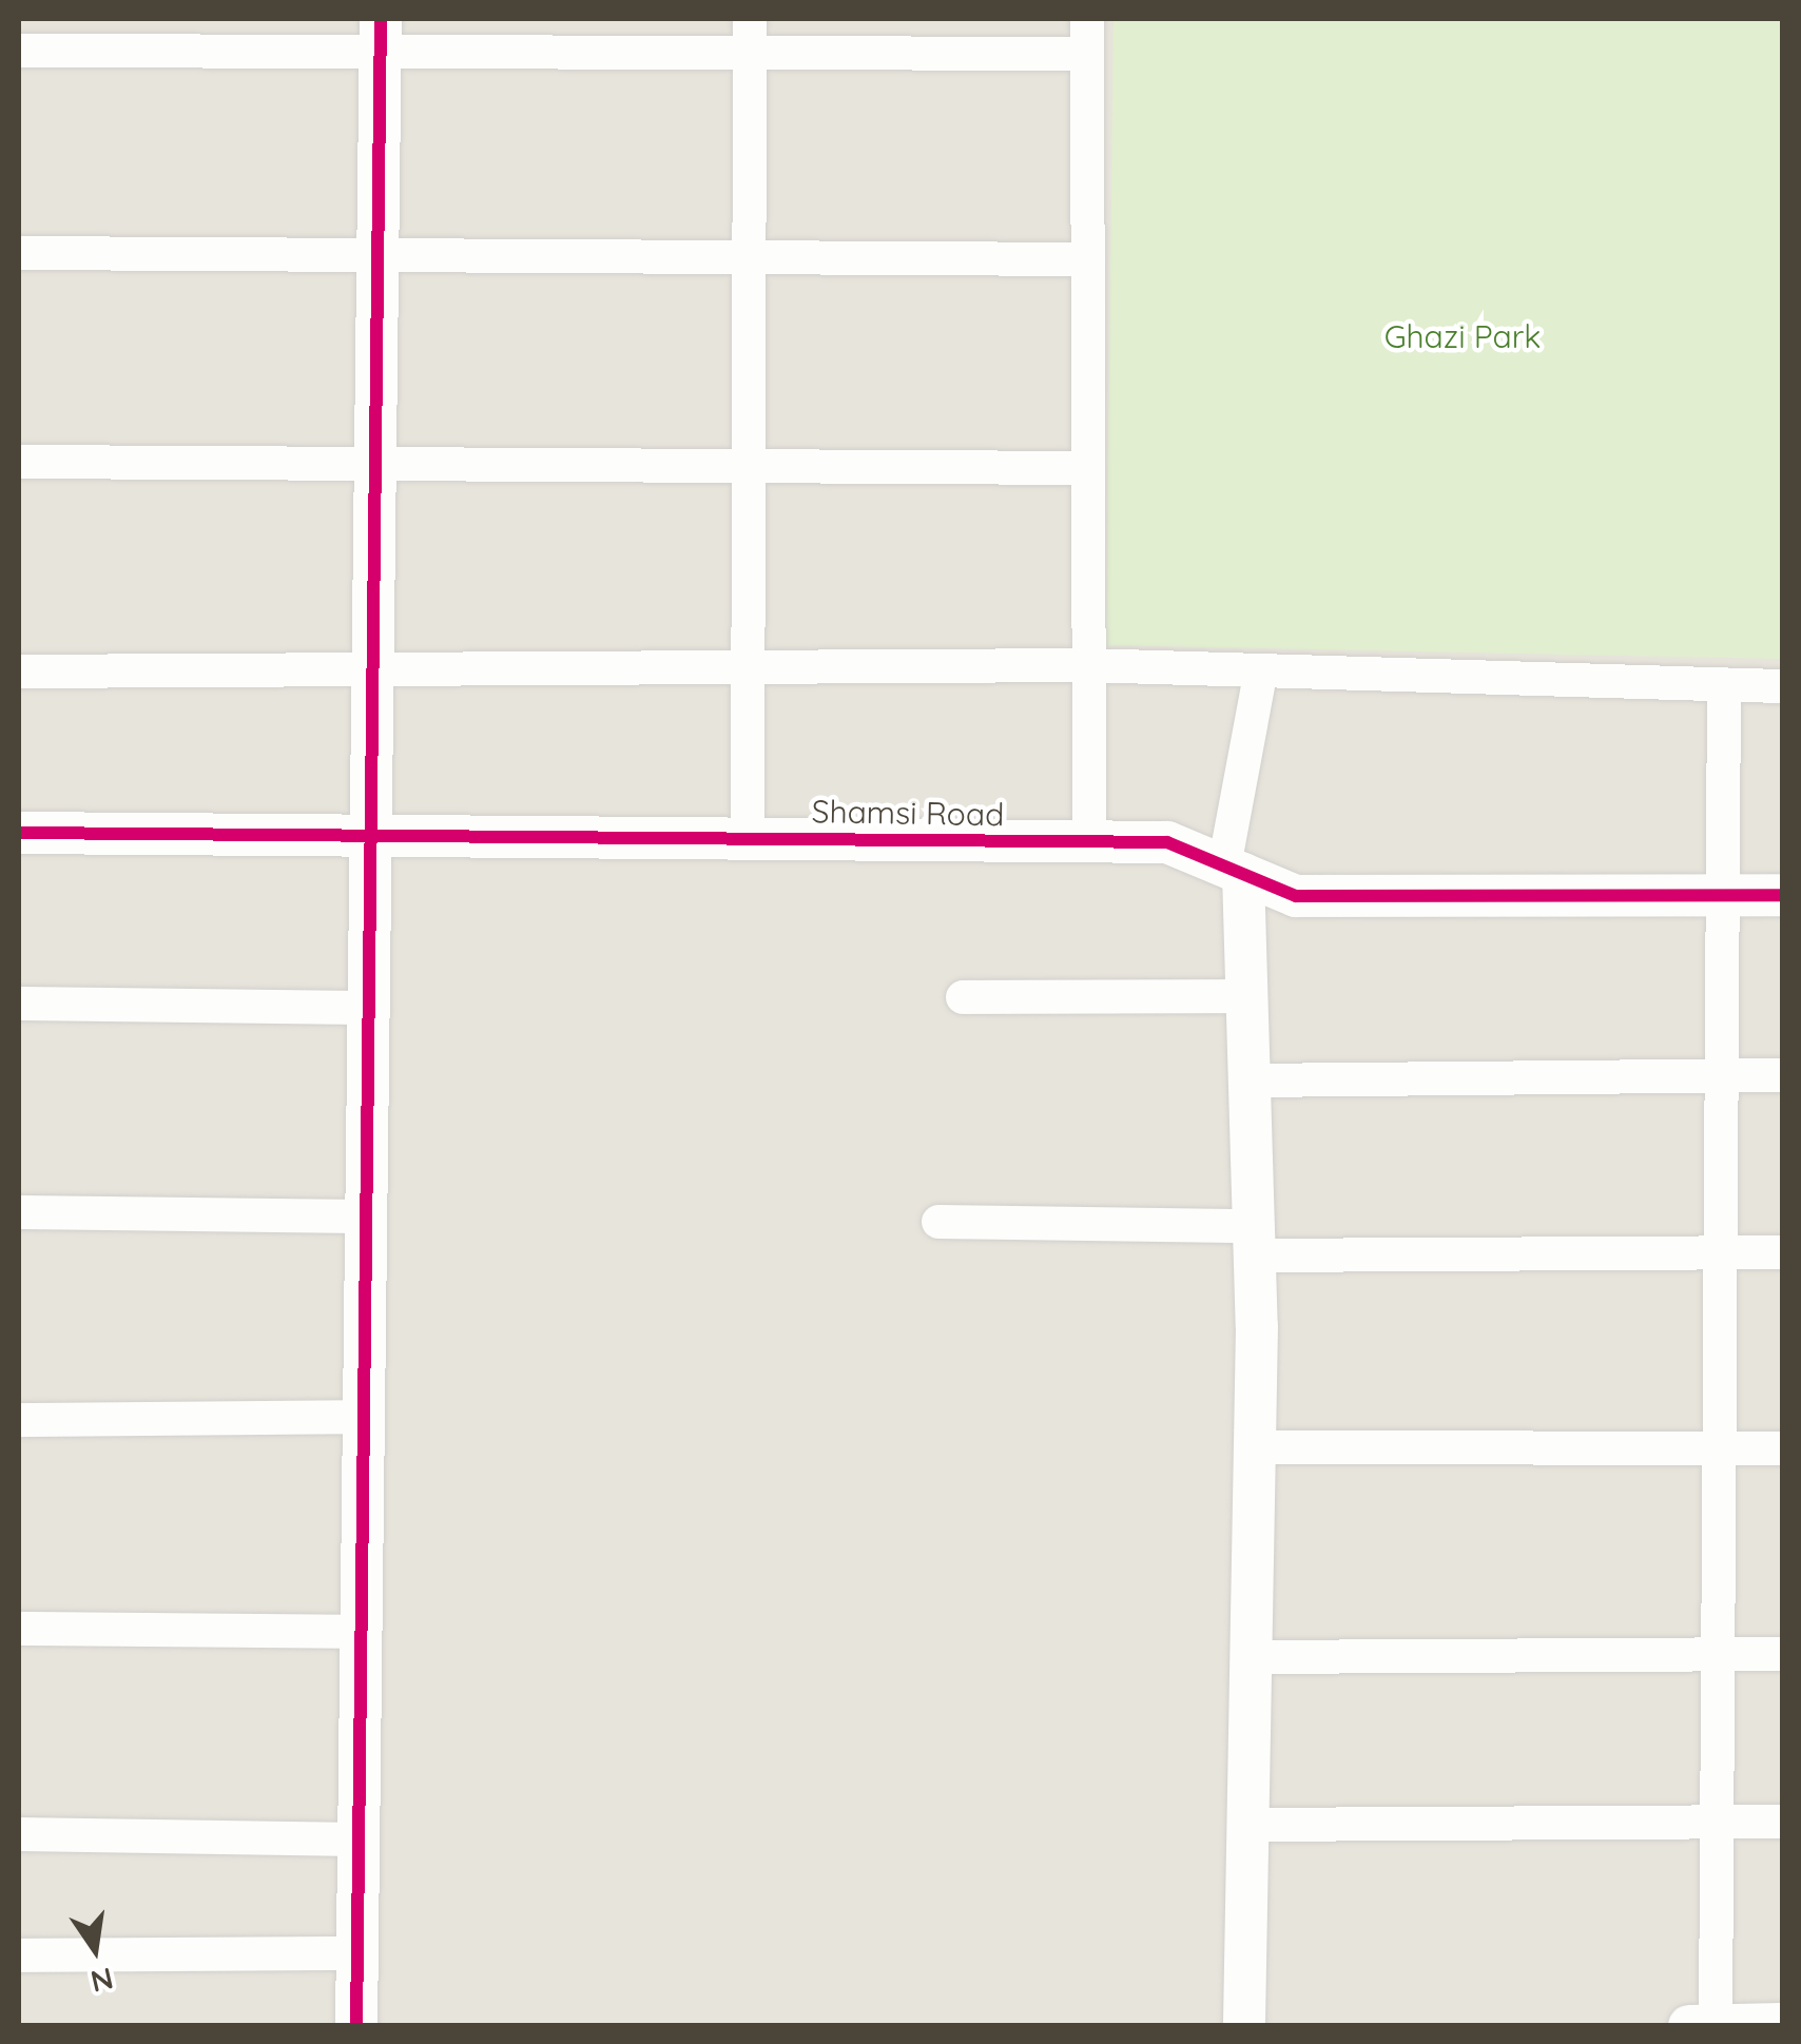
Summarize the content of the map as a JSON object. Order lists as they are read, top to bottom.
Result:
{
  "streets": {
    "street": ["Shamsi Road"]
  },
  "parks": ["Ghazi Park"],
  "north": "bottom"
}
